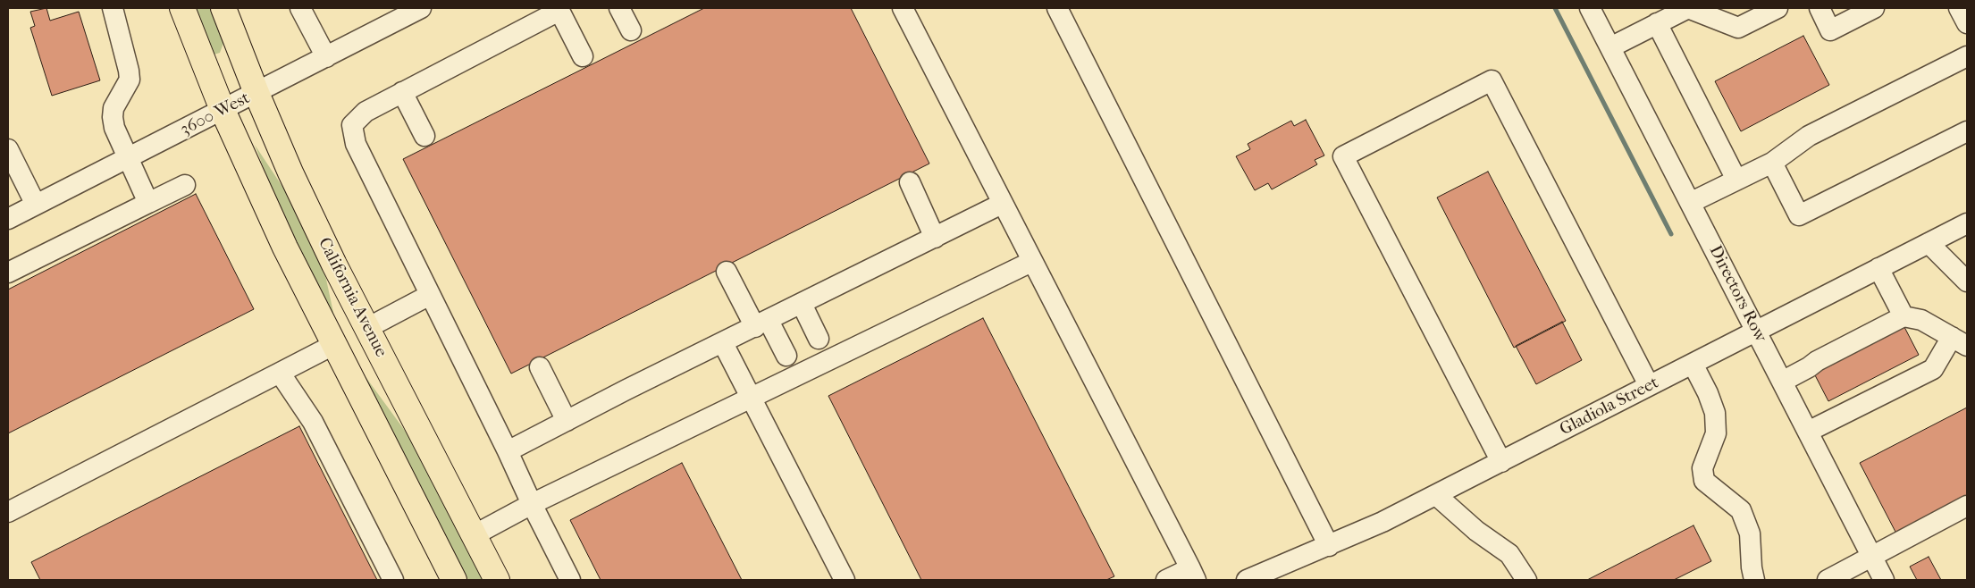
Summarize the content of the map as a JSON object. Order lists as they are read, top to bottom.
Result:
{
  "streets": {
    "main road": ["California Avenue"],
    "street": ["3600 West", "Directors Row", "Gladiola Street"]
  },
  "crossings": [
    ["3600 West", "California Avenue"],
    ["Directors Row", "Gladiola Street"]
  ]
}
